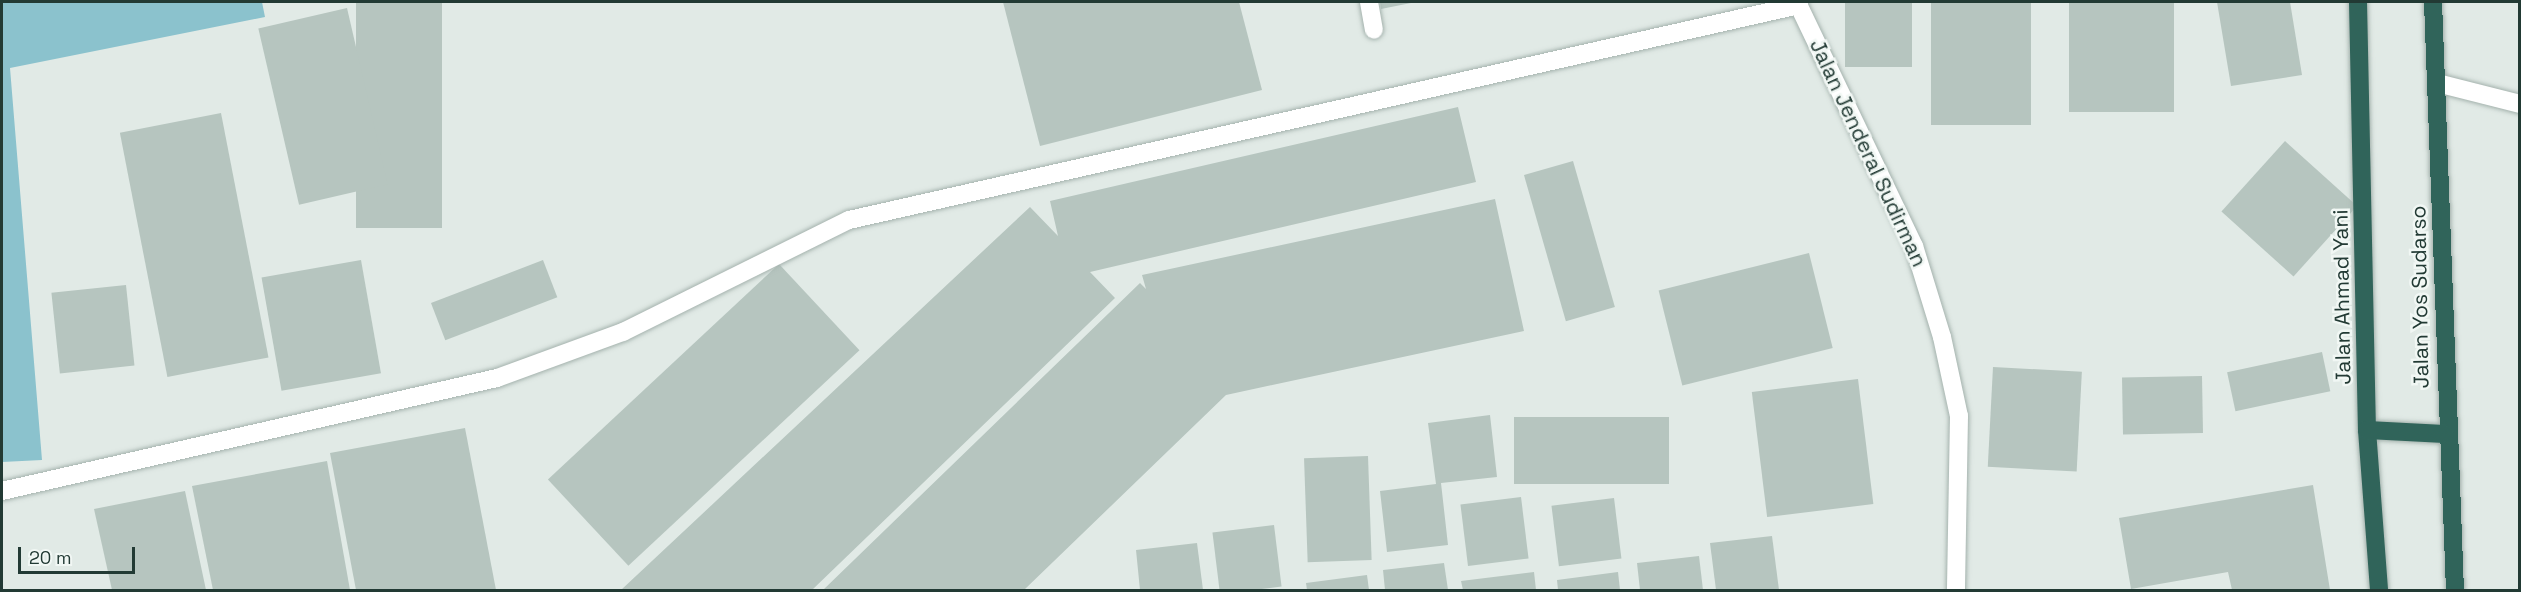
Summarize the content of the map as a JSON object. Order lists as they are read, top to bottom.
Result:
{
  "streets": {
    "highway": ["Jalan Ahmad Yani", "Jalan Yos Sudarso"],
    "main road": ["Jalan Jenderal Sudirman"]
  },
  "scale_bar": "20 m"
}
